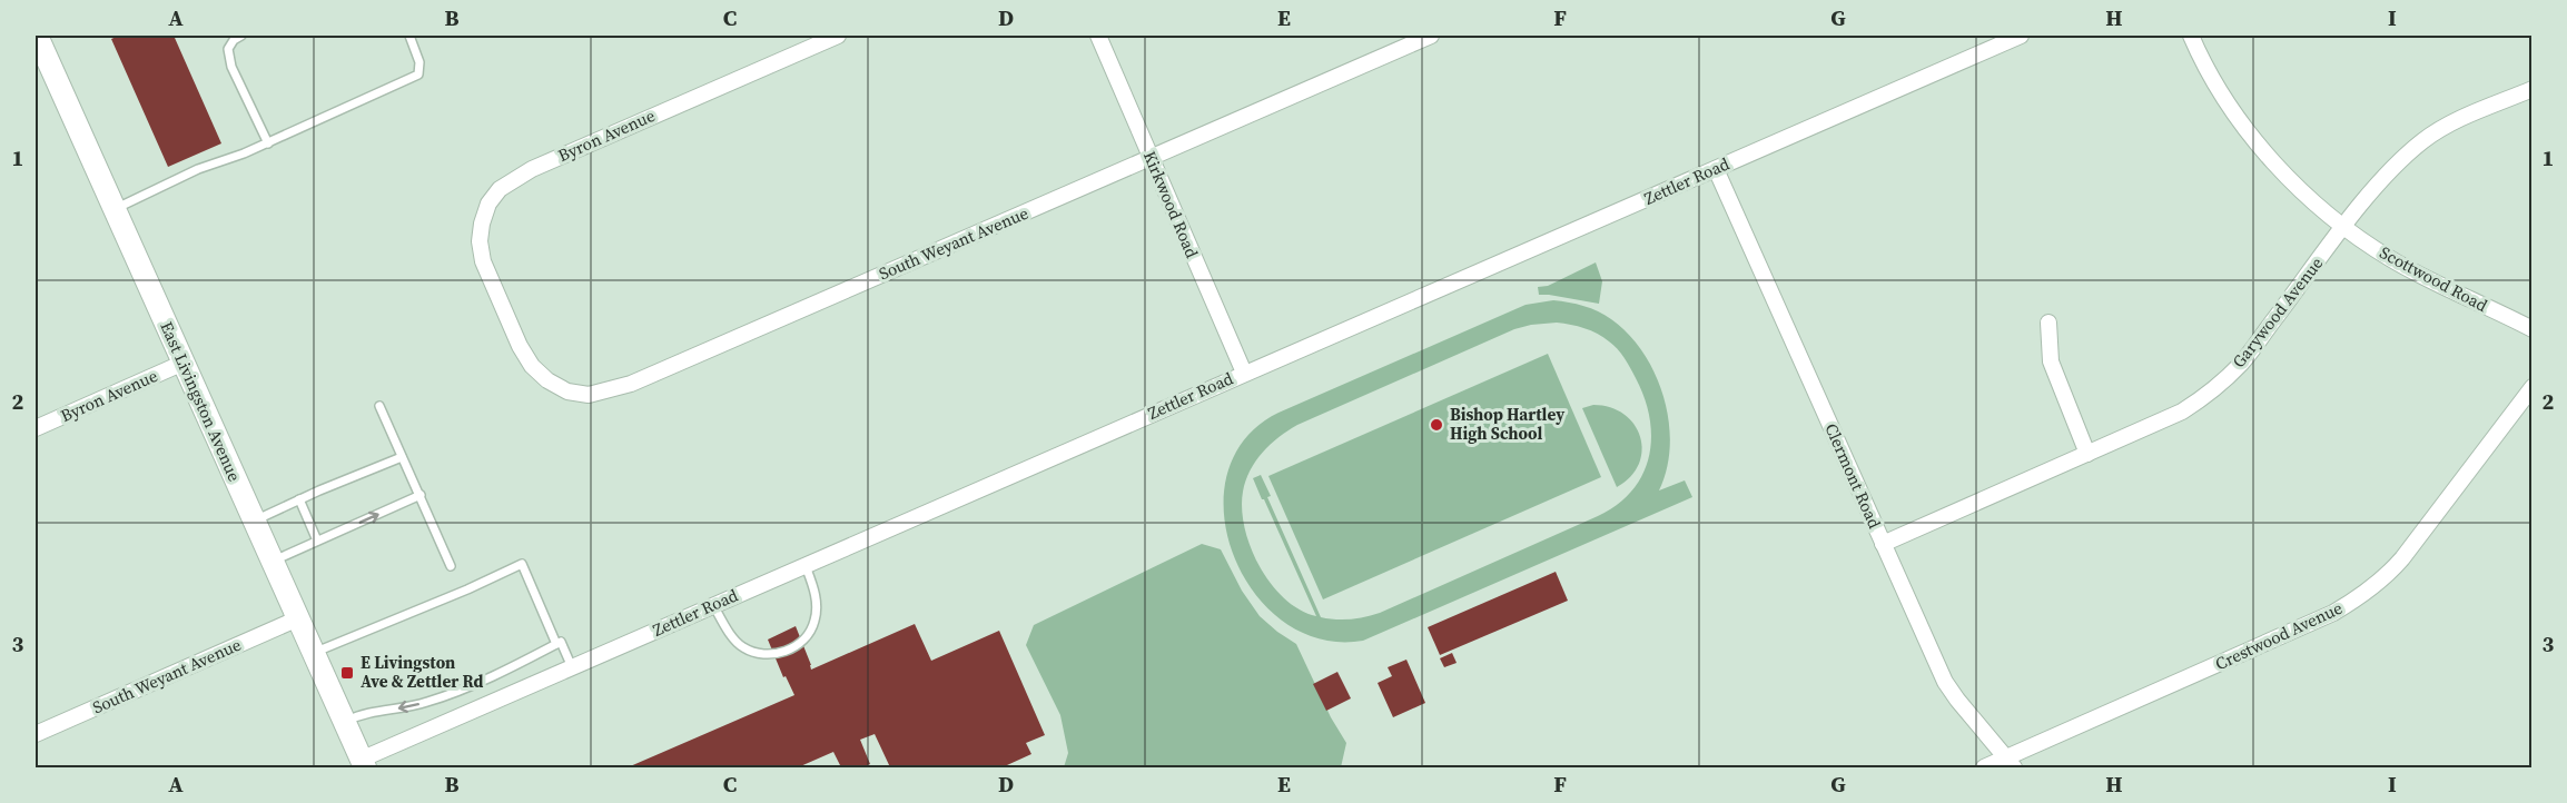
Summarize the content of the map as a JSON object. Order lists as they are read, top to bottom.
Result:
{
  "streets": {
    "main road": ["East Livingston Avenue"],
    "street": [
      "Byron Avenue",
      "Zettler Road",
      "Kirkwood Road",
      "South Weyant Avenue",
      "Scottwood Road",
      "Garywood Avenue",
      "Clermont Road",
      "Crestwood Avenue"
    ]
  },
  "crossings": [
    ["Byron Avenue", "South Weyant Avenue"],
    ["Byron Avenue", "East Livingston Avenue"],
    ["Zettler Road", "Kirkwood Road"],
    ["Zettler Road", "East Livingston Avenue"],
    ["Zettler Road", "Clermont Road"],
    ["Kirkwood Road", "South Weyant Avenue"],
    ["South Weyant Avenue", "East Livingston Avenue"],
    ["Scottwood Road", "Garywood Avenue"],
    ["Garywood Avenue", "Clermont Road"],
    ["Clermont Road", "Crestwood Avenue"]
  ],
  "places": {
    "other": ["Bishop Hartley High School"],
    "transit": ["E Livingston Ave & Zettler Rd"]
  },
  "grid": {
    "columns": [
      "A",
      "B",
      "C",
      "D",
      "E",
      "F",
      "G",
      "H",
      "I"
    ],
    "rows": ["1", "2", "3"]
  }
}
